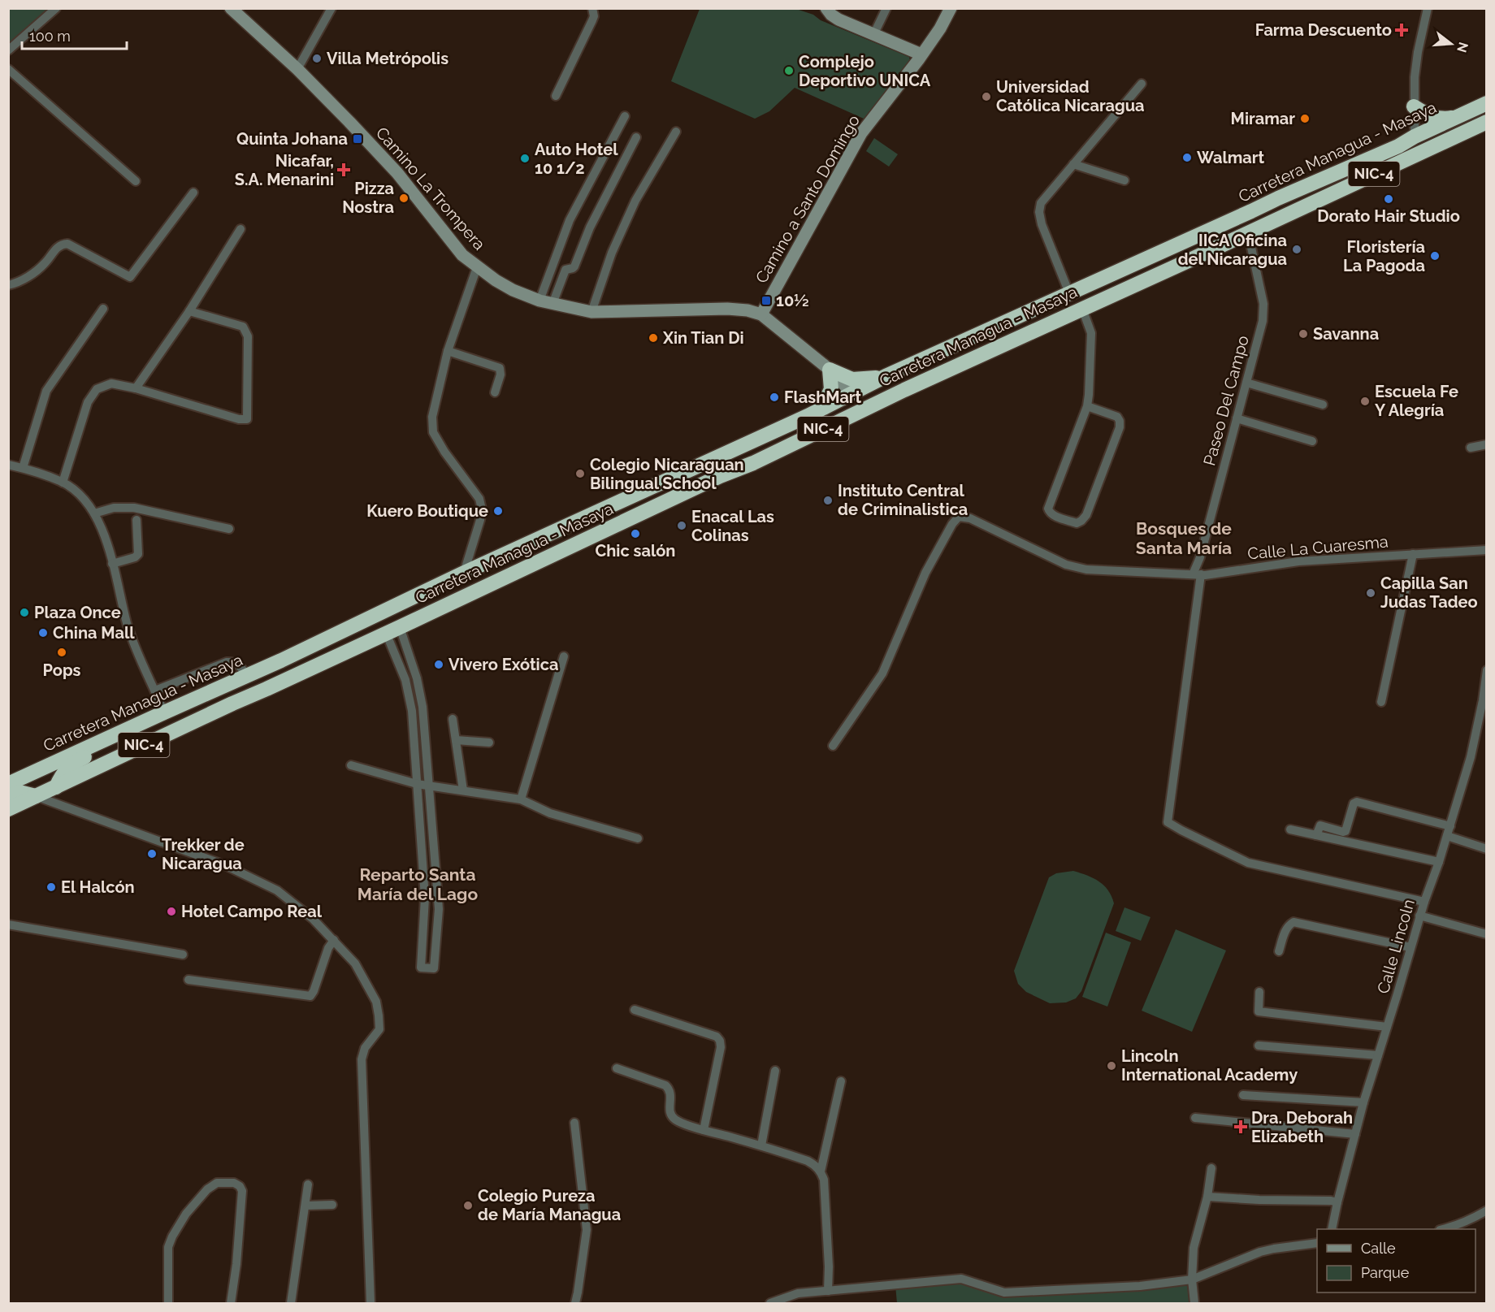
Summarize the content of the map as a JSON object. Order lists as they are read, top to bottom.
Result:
{
  "streets": {
    "highway": ["Carretera Managua - Masaya", "NIC-4"],
    "street": [
      "Camino La Trompera",
      "Camino a Santo Domingo",
      "Paseo Del Campo",
      "Calle La Cuaresma",
      "Calle Lincoln"
    ]
  },
  "crossings": [
    ["Carretera Managua - Masaya", "Paseo Del Campo"],
    ["Camino La Trompera", "Camino a Santo Domingo"],
    ["Paseo Del Campo", "Calle La Cuaresma"],
    ["Paseo Del Campo", "Calle Lincoln"]
  ],
  "districts": ["Bosques de Santa María", "Reparto Santa María del Lago"],
  "places": {
    "health": ["Farma Descuento", "Nicafar, S.A. Menarini", "Dra. Deborah Elizabeth"],
    "other": [
      "Villa Metrópolis",
      "Complejo Deportivo UNICA",
      "Universidad Católica Nicaragua",
      "Miramar",
      "Walmart",
      "Auto Hotel 10 1/2",
      "Pizza Nostra",
      "Dorato Hair Studio",
      "IICA Oficina del Nicaragua",
      "Floristería La Pagoda",
      "Savanna",
      "Xin Tian Di",
      "FlashMart",
      "Escuela Fe Y Alegría",
      "Colegio Nicaraguan Bilingual School",
      "Instituto Central de Criminalistica",
      "Kuero Boutique",
      "Enacal Las Colinas",
      "Chic salón",
      "Capilla San Judas Tadeo",
      "Plaza Once",
      "China Mall",
      "Pops",
      "Vivero Exótica",
      "Trekker de Nicaragua",
      "El Halcón",
      "Hotel Campo Real",
      "Lincoln International Academy",
      "Colegio Pureza de María Managua"
    ],
    "transit": ["Quinta Johana", "10½"]
  },
  "legend": ["Calle", "Parque"],
  "scale_bar": "100 m",
  "north": "right"
}
